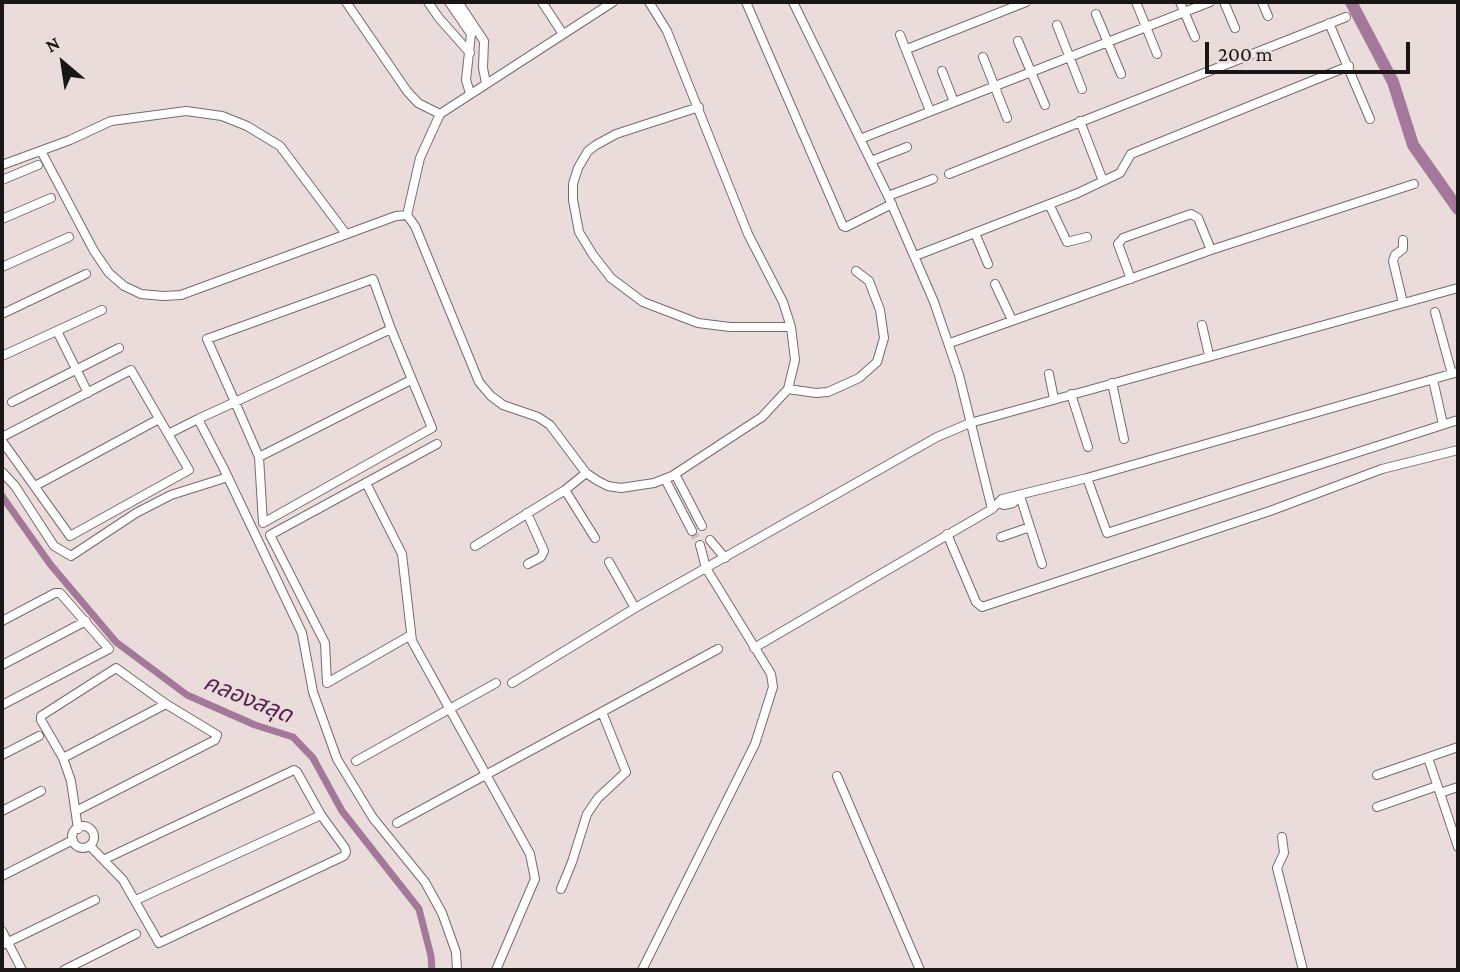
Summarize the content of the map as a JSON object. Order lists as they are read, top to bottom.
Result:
{
  "water": ["คลองสลุด"],
  "scale_bar": "200 m",
  "north": "top left"
}
